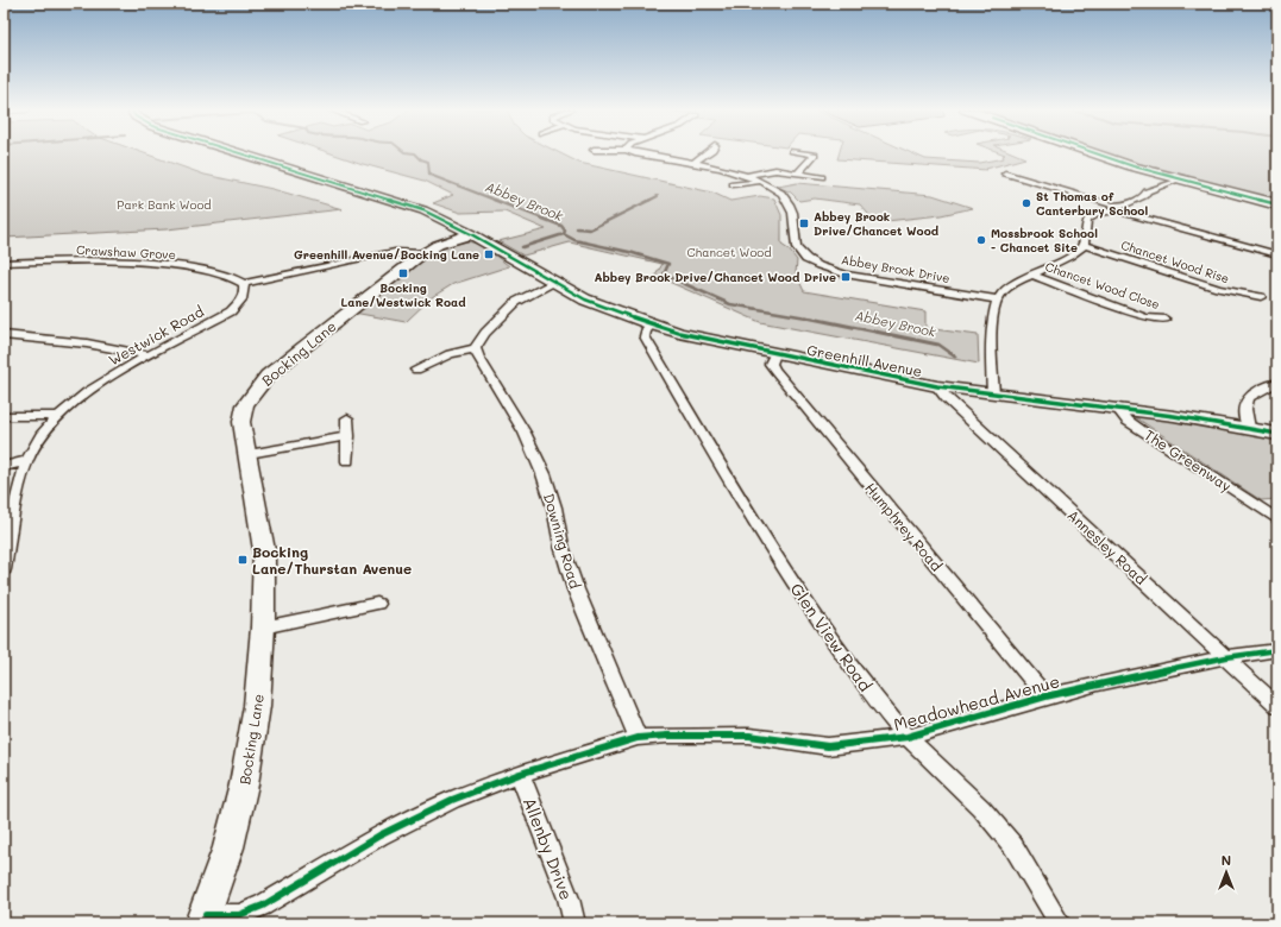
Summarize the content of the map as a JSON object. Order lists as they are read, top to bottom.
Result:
{
  "streets": {
    "street": [
      "Crawshaw Grove",
      "Chancet Wood Rise",
      "Abbey Brook Drive",
      "Chancet Wood Close",
      "Westwick Road",
      "Bocking Lane",
      "Greenhill Avenue",
      "The Greenway",
      "Humphrey Road",
      "Downing Road",
      "Annesley Road",
      "Glen View Road",
      "Meadowhead Avenue",
      "Allenby Drive"
    ]
  },
  "crossings": [
    ["Crawshaw Grove", "Westwick Road"],
    ["Bocking Lane", "Greenhill Avenue"],
    ["Bocking Lane", "Meadowhead Avenue"],
    ["Greenhill Avenue", "The Greenway"],
    ["Greenhill Avenue", "Humphrey Road"],
    ["Greenhill Avenue", "Annesley Road"],
    ["Greenhill Avenue", "Glen View Road"],
    ["Humphrey Road", "Meadowhead Avenue"],
    ["Downing Road", "Meadowhead Avenue"],
    ["Annesley Road", "Meadowhead Avenue"],
    ["Glen View Road", "Meadowhead Avenue"],
    ["Meadowhead Avenue", "Allenby Drive"]
  ],
  "water": ["Abbey Brook"],
  "parks": ["Park Bank Wood", "Chancet Wood"],
  "places": {
    "other": ["St Thomas of Canterbury School", "Mossbrook School - Chancet Site"],
    "transit": [
      "Abbey Brook Drive/Chancet Wood",
      "Greenhill Avenue/Bocking Lane",
      "Bocking Lane/Westwick Road",
      "Abbey Brook Drive/Chancet Wood Drive",
      "Bocking Lane/Thurstan Avenue"
    ]
  },
  "north": "top"
}
